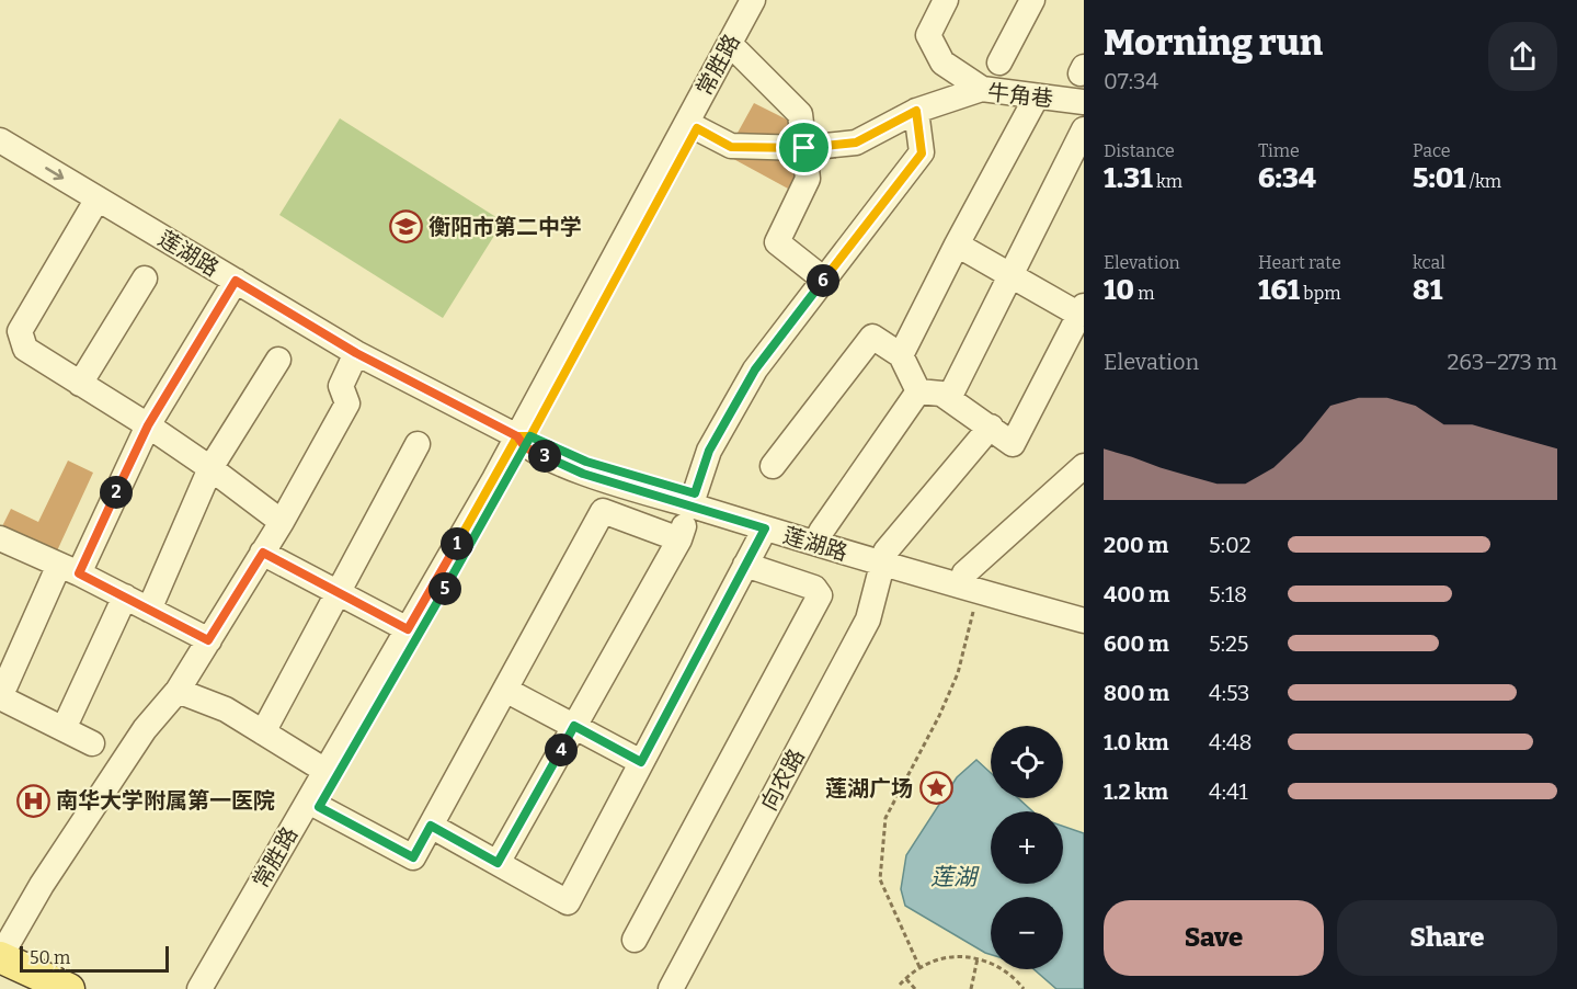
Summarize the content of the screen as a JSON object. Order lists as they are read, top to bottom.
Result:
{
  "streets": {
    "street": [
      "常胜路",
      "牛角巷",
      "莲湖路",
      "向农路"
    ]
  },
  "crossings": [
    ["常胜路", "牛角巷"],
    ["常胜路", "莲湖路"],
    ["莲湖路", "向农路"]
  ],
  "water": ["莲湖"],
  "places": {
    "school or university": ["衡阳市第二中学"],
    "place": ["莲湖广场"],
    "hospital": ["南华大学附属第一医院"]
  },
  "scale_bar": "50 m",
  "page": {
    "heading": ["Morning run", "07:34"],
    "stats": [
      ["Distance", "1.31 km"],
      ["Time", "6:34"],
      ["Pace", "5:01 /km"],
      ["Elevation", "10 m"],
      ["Heart rate", "161 bpm"],
      ["kcal", "81"]
    ],
    "pins": [
      "6",
      "3",
      "2",
      "1",
      "5",
      "4"
    ],
    "chart": ["Elevation", "263–273 m"],
    "list": [
      {
        "name": "200 m",
        "note": "5:02"
      },
      {
        "name": "400 m",
        "note": "5:18"
      },
      {
        "name": "600 m",
        "note": "5:25"
      },
      {
        "name": "800 m",
        "note": "4:53"
      },
      {
        "name": "1.0 km",
        "note": "4:48"
      },
      {
        "name": "1.2 km",
        "note": "4:41"
      }
    ],
    "map_buttons": ["+", "−"],
    "buttons": ["Save", "Share"],
    "scale": "50 m"
  }
}
